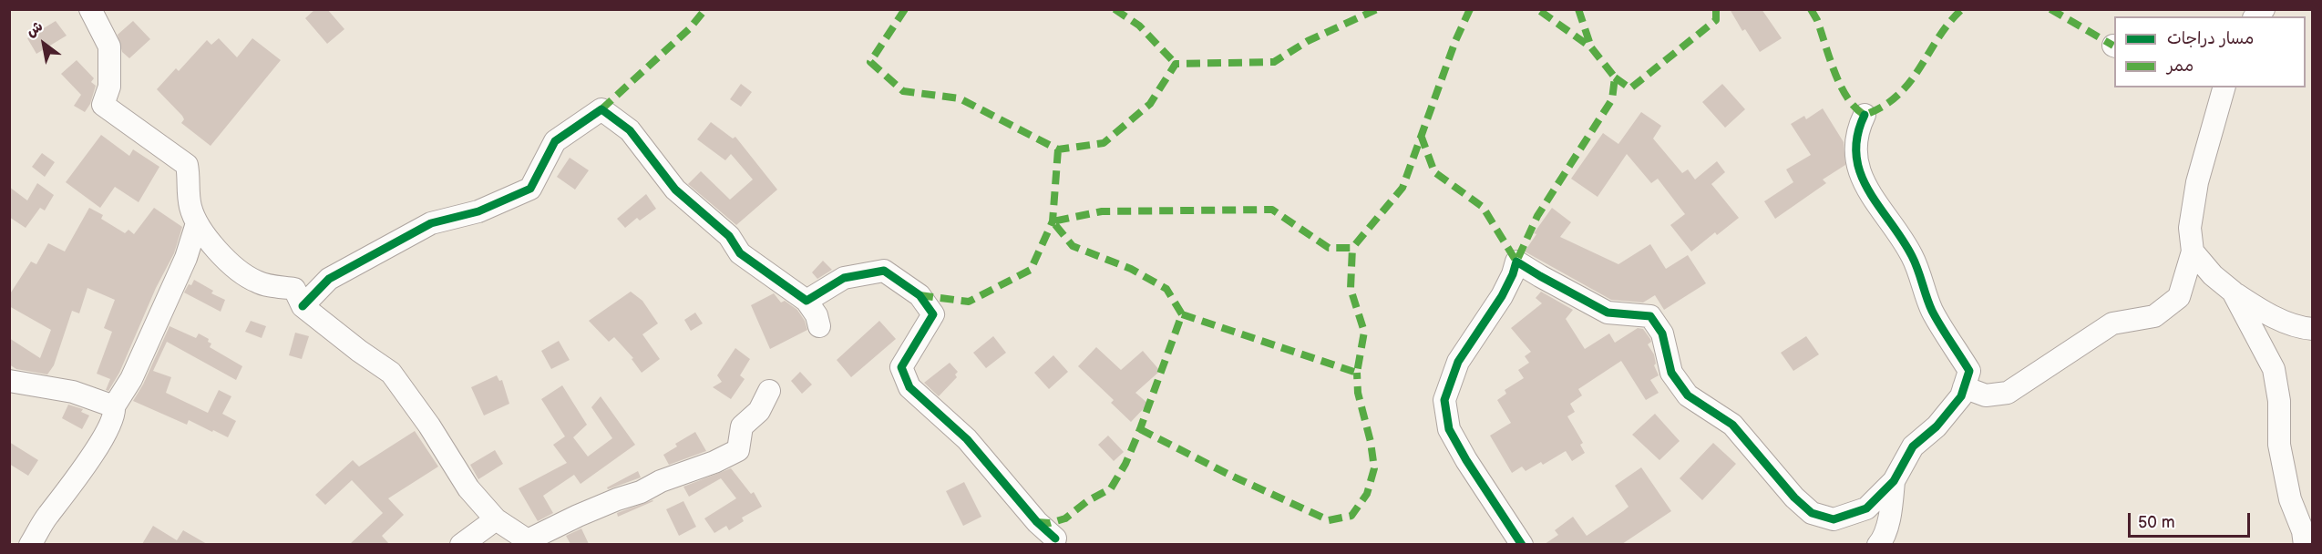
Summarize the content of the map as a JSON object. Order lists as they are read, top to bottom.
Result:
{
  "legend": ["مسار دراجات", "ممر"],
  "scale_bar": "50 m",
  "north": "top left"
}
